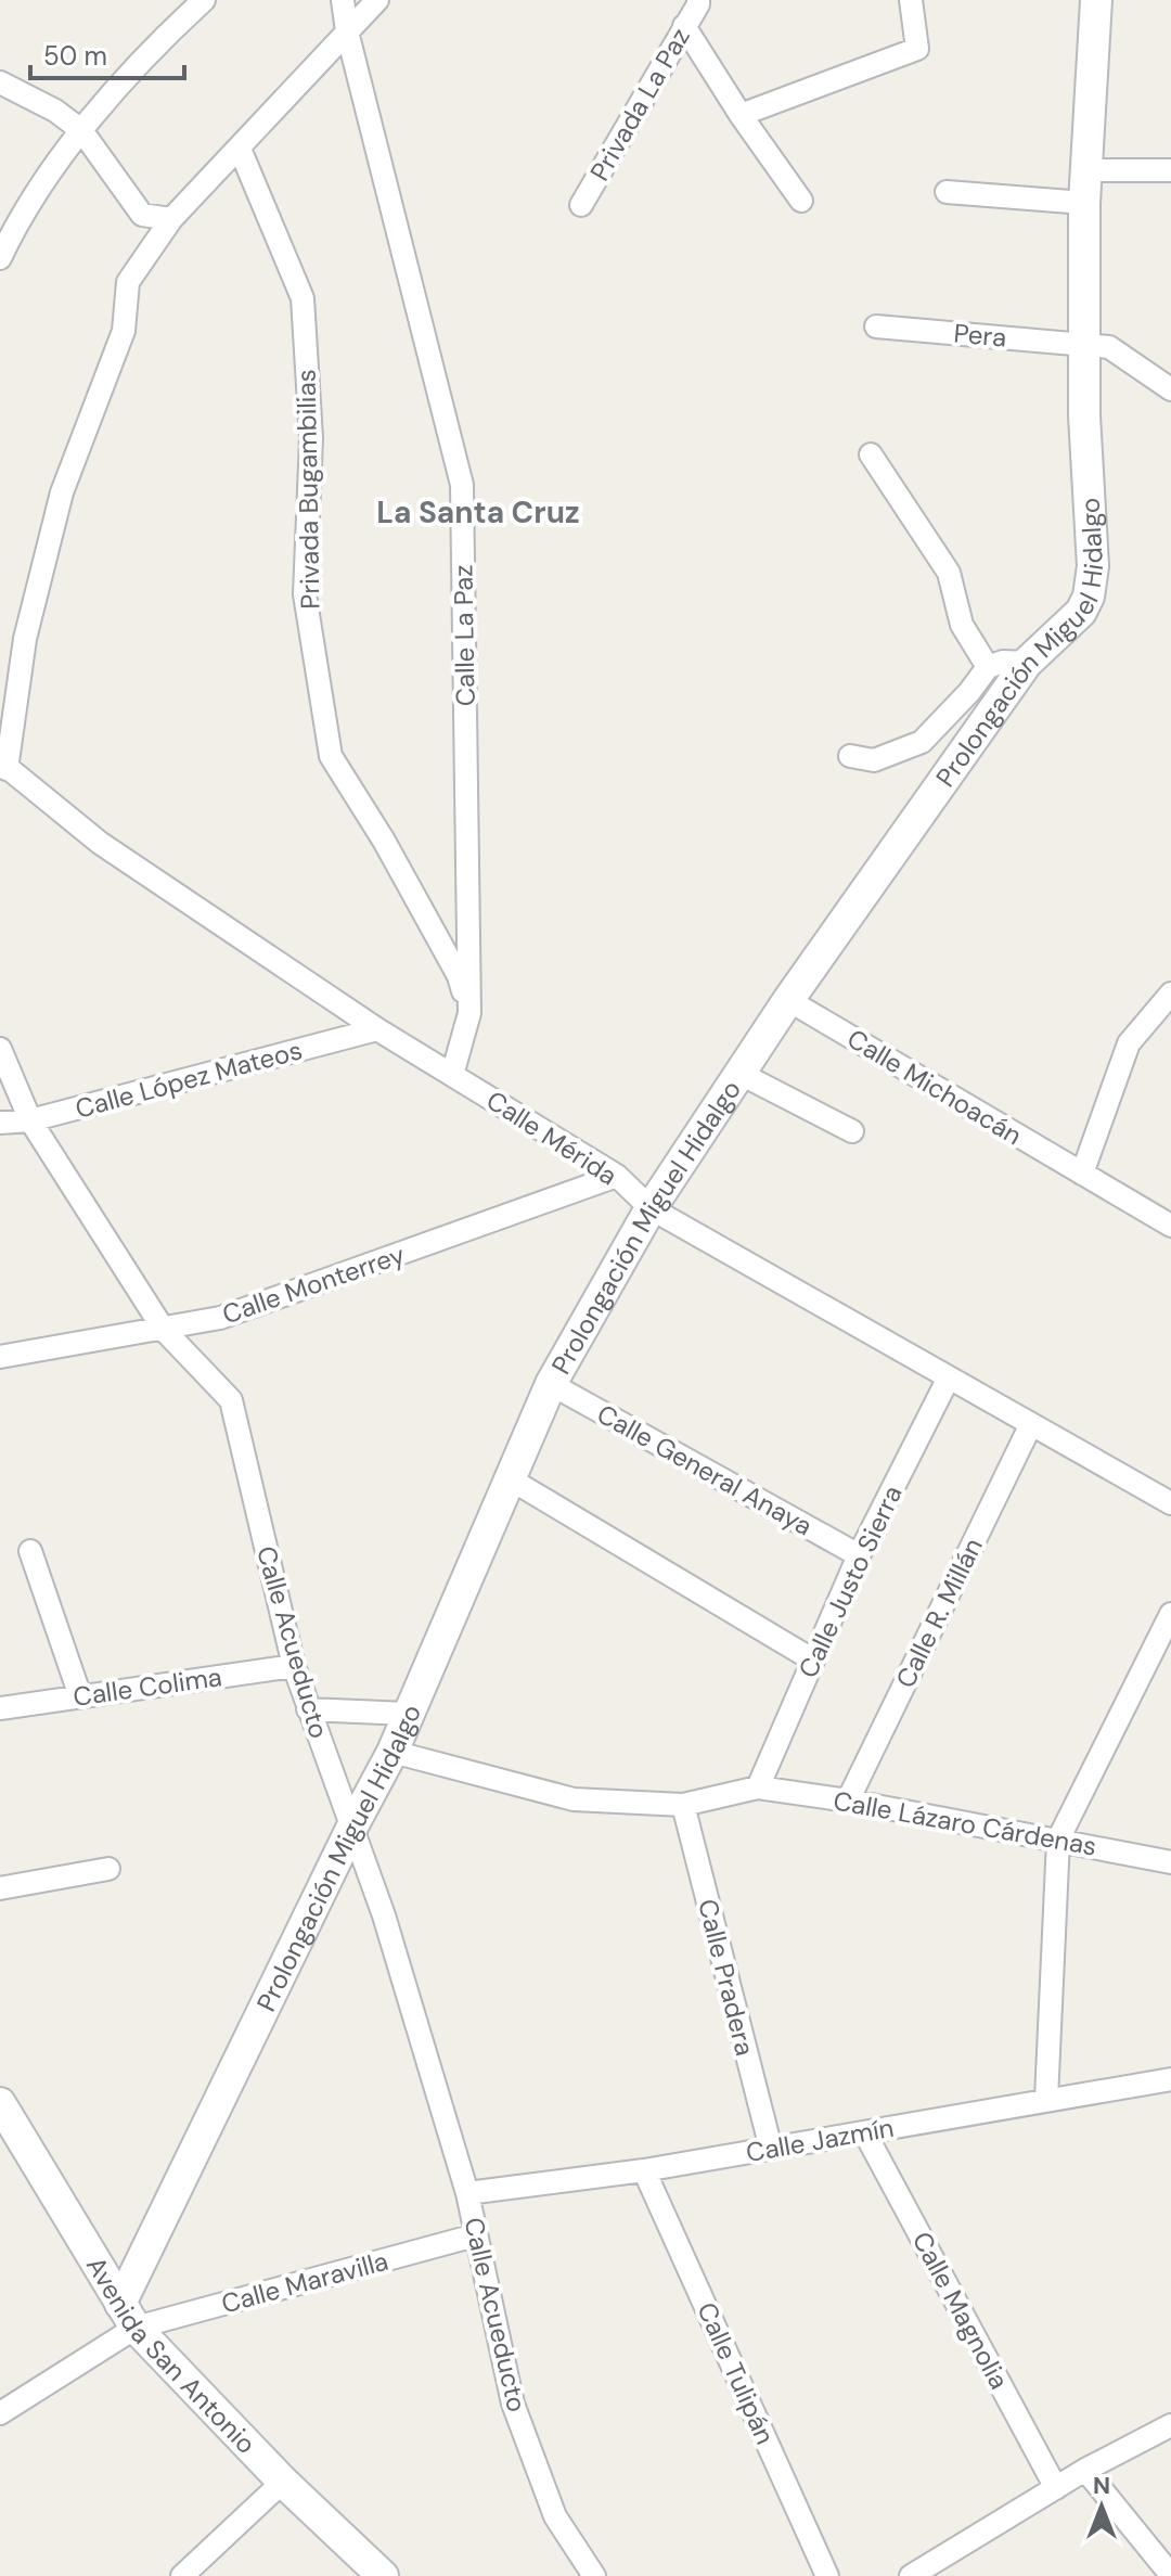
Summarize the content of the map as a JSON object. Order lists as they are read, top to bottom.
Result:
{
  "streets": {
    "street": [
      "Privada La Paz",
      "Pera",
      "Privada Bugambilias",
      "Calle La Paz",
      "Prolongación Miguel Hidalgo",
      "Calle López Mateos",
      "Calle Michoacán",
      "Calle Mérida",
      "Calle Monterrey",
      "Calle General Anaya",
      "Calle Justo Sierra",
      "Calle R. Millán",
      "Calle Acueducto",
      "Calle Colima",
      "Calle Lázaro Cárdenas",
      "Calle Pradera",
      "Calle Jazmín",
      "Calle Maravilla",
      "Calle Magnolia",
      "Avenida San Antonio",
      "Calle Tulipán"
    ]
  },
  "crossings": [
    ["Pera", "Prolongación Miguel Hidalgo"],
    ["Privada Bugambilias", "Calle La Paz"],
    ["Calle La Paz", "Calle Mérida"],
    ["Prolongación Miguel Hidalgo", "Calle Michoacán"],
    ["Prolongación Miguel Hidalgo", "Calle Mérida"],
    ["Prolongación Miguel Hidalgo", "Calle General Anaya"],
    ["Prolongación Miguel Hidalgo", "Calle Acueducto"],
    ["Prolongación Miguel Hidalgo", "Calle Maravilla"],
    ["Prolongación Miguel Hidalgo", "Avenida San Antonio"],
    ["Calle López Mateos", "Calle Mérida"],
    ["Calle López Mateos", "Calle Acueducto"],
    ["Calle Mérida", "Calle Monterrey"],
    ["Calle Mérida", "Calle Justo Sierra"],
    ["Calle Mérida", "Calle R. Millán"],
    ["Calle Monterrey", "Calle Acueducto"],
    ["Calle General Anaya", "Calle Justo Sierra"],
    ["Calle Justo Sierra", "Calle Lázaro Cárdenas"],
    ["Calle R. Millán", "Calle Lázaro Cárdenas"],
    ["Calle Acueducto", "Calle Colima"],
    ["Calle Acueducto", "Calle Jazmín"],
    ["Calle Acueducto", "Calle Maravilla"],
    ["Calle Pradera", "Calle Jazmín"],
    ["Calle Jazmín", "Calle Magnolia"],
    ["Calle Jazmín", "Calle Tulipán"],
    ["Calle Maravilla", "Avenida San Antonio"]
  ],
  "districts": ["La Santa Cruz"],
  "scale_bar": "50 m",
  "north": "top"
}
